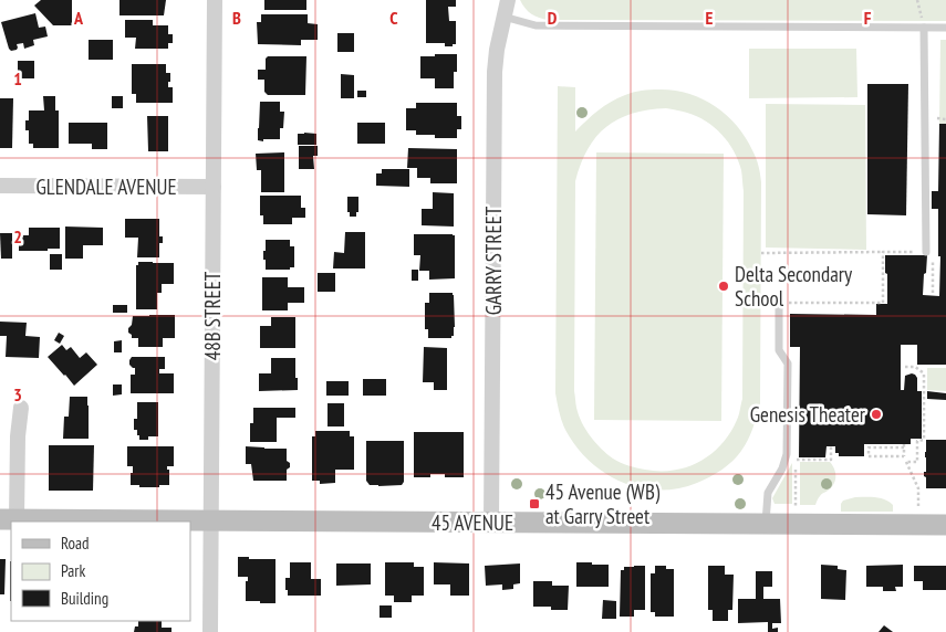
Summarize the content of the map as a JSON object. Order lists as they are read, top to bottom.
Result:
{
  "streets": {
    "street": [
      "GLENDALE AVENUE",
      "GARRY STREET",
      "48B STREET",
      "45 AVENUE"
    ]
  },
  "crossings": [
    ["GLENDALE AVENUE", "48B STREET"],
    ["GARRY STREET", "45 AVENUE"],
    ["48B STREET", "45 AVENUE"]
  ],
  "places": {
    "other": ["Delta Secondary School", "Genesis Theater"],
    "transit": ["45 Avenue (WB) at Garry Street"]
  },
  "legend": ["Road", "Park", "Building"],
  "grid": {
    "columns": [
      "A",
      "B",
      "C",
      "D",
      "E",
      "F"
    ],
    "rows": ["1", "2", "3"]
  }
}
